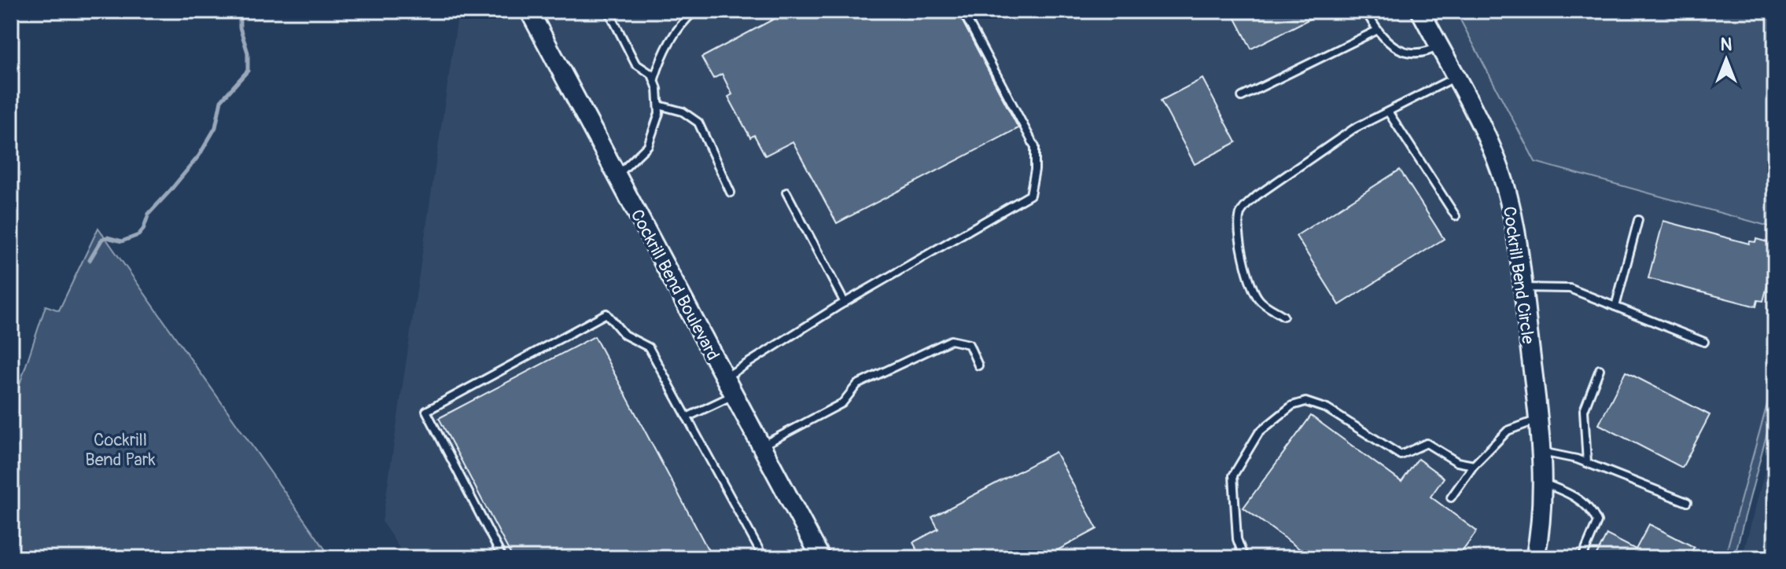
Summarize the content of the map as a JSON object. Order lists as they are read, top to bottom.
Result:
{
  "streets": {
    "street": ["Cockrill Bend Circle", "Cockrill Bend Boulevard"]
  },
  "parks": ["Cockrill Bend Park"],
  "north": "top"
}
